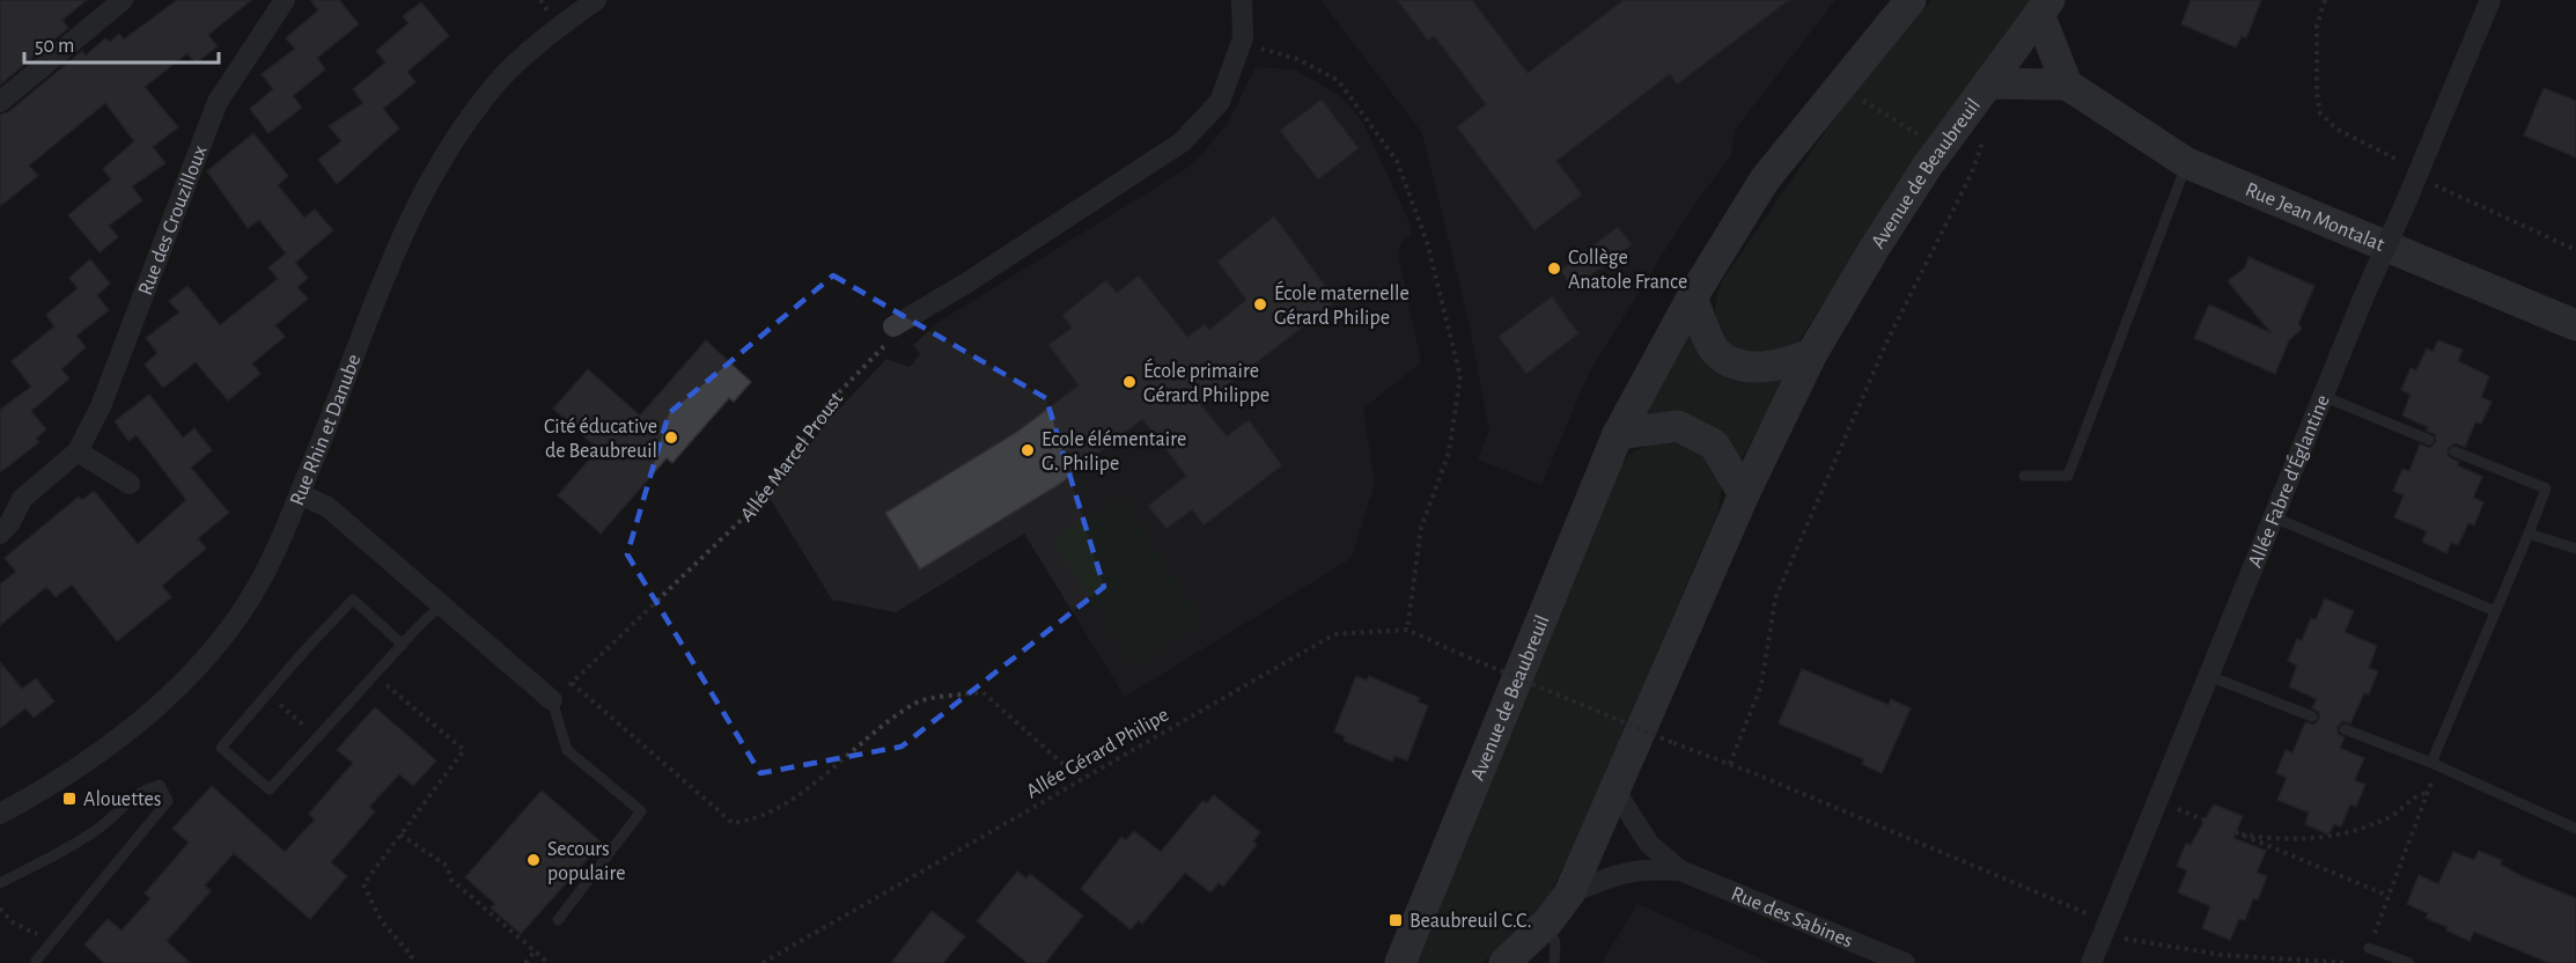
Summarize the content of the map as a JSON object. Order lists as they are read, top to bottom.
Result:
{
  "streets": {
    "main road": ["Avenue de Beaubreuil", "Rue Jean Montalat"],
    "street": [
      "Rue des Crouzilloux",
      "Rue Rhin et Danube",
      "Allée Fabre d'Églantine",
      "Rue des Sabines"
    ],
    "path": ["Allée Marcel Proust", "Allée Gérard Philipe"]
  },
  "crossings": [
    ["Avenue de Beaubreuil", "Rue des Sabines"],
    ["Allée Fabre d'Églantine", "Allée Gérard Philipe"]
  ],
  "places": {
    "other": [
      "Collège Anatole France",
      "École maternelle Gérard Philipe",
      "École primaire Gérard Philippe",
      "Cité éducative de Beaubreuil",
      "Ecole élémentaire G. Philipe",
      "Secours populaire"
    ],
    "transit": ["Alouettes", "Beaubreuil C.C."]
  },
  "scale_bar": "50 m"
}
